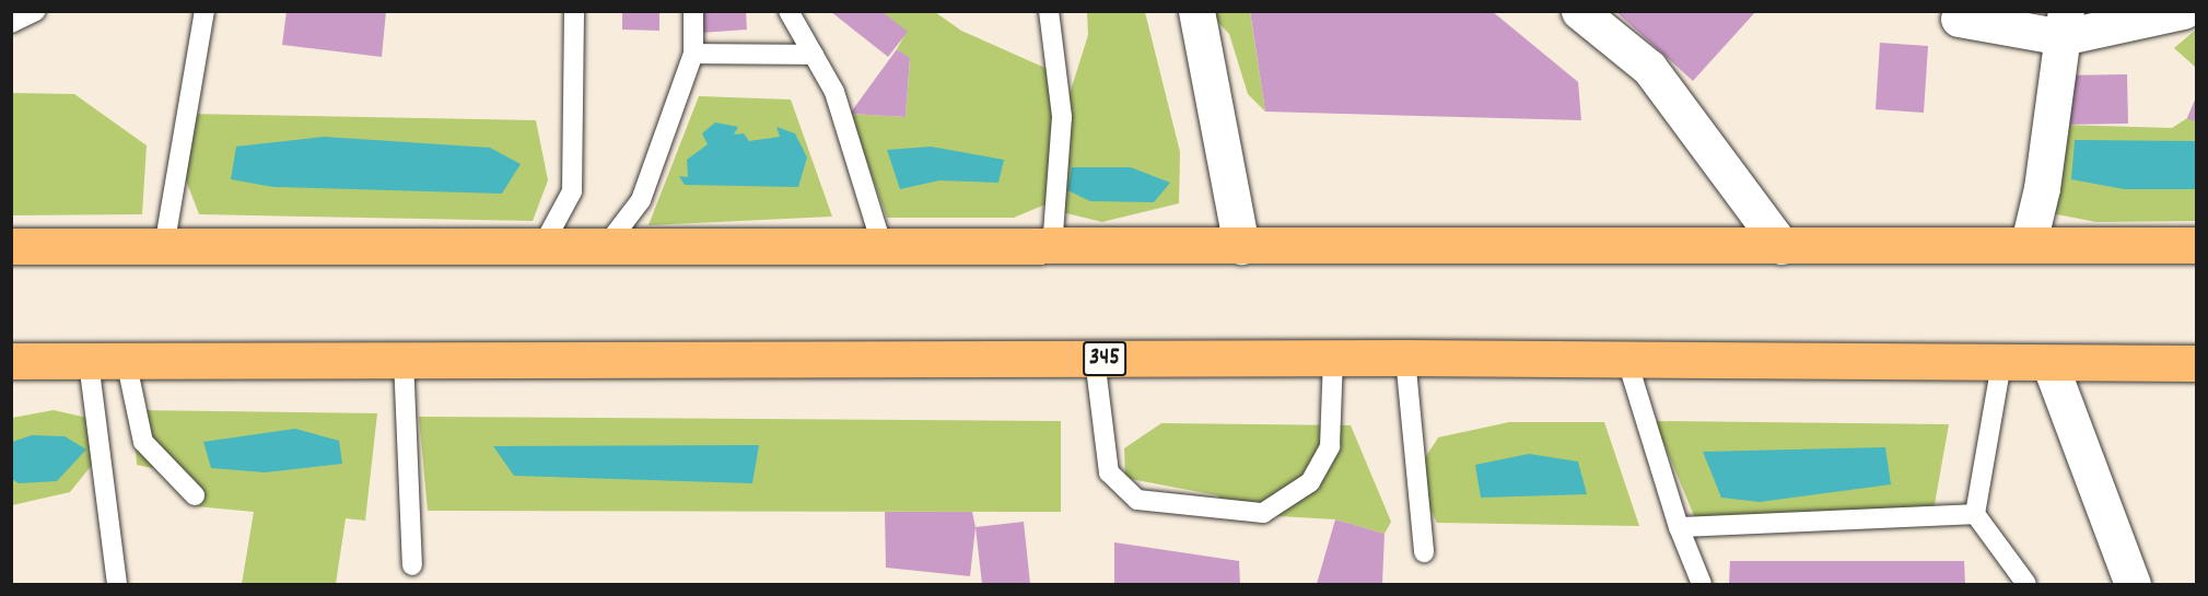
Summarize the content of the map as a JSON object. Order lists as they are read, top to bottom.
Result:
{
  "streets": {
    "main road": ["345"]
  }
}
